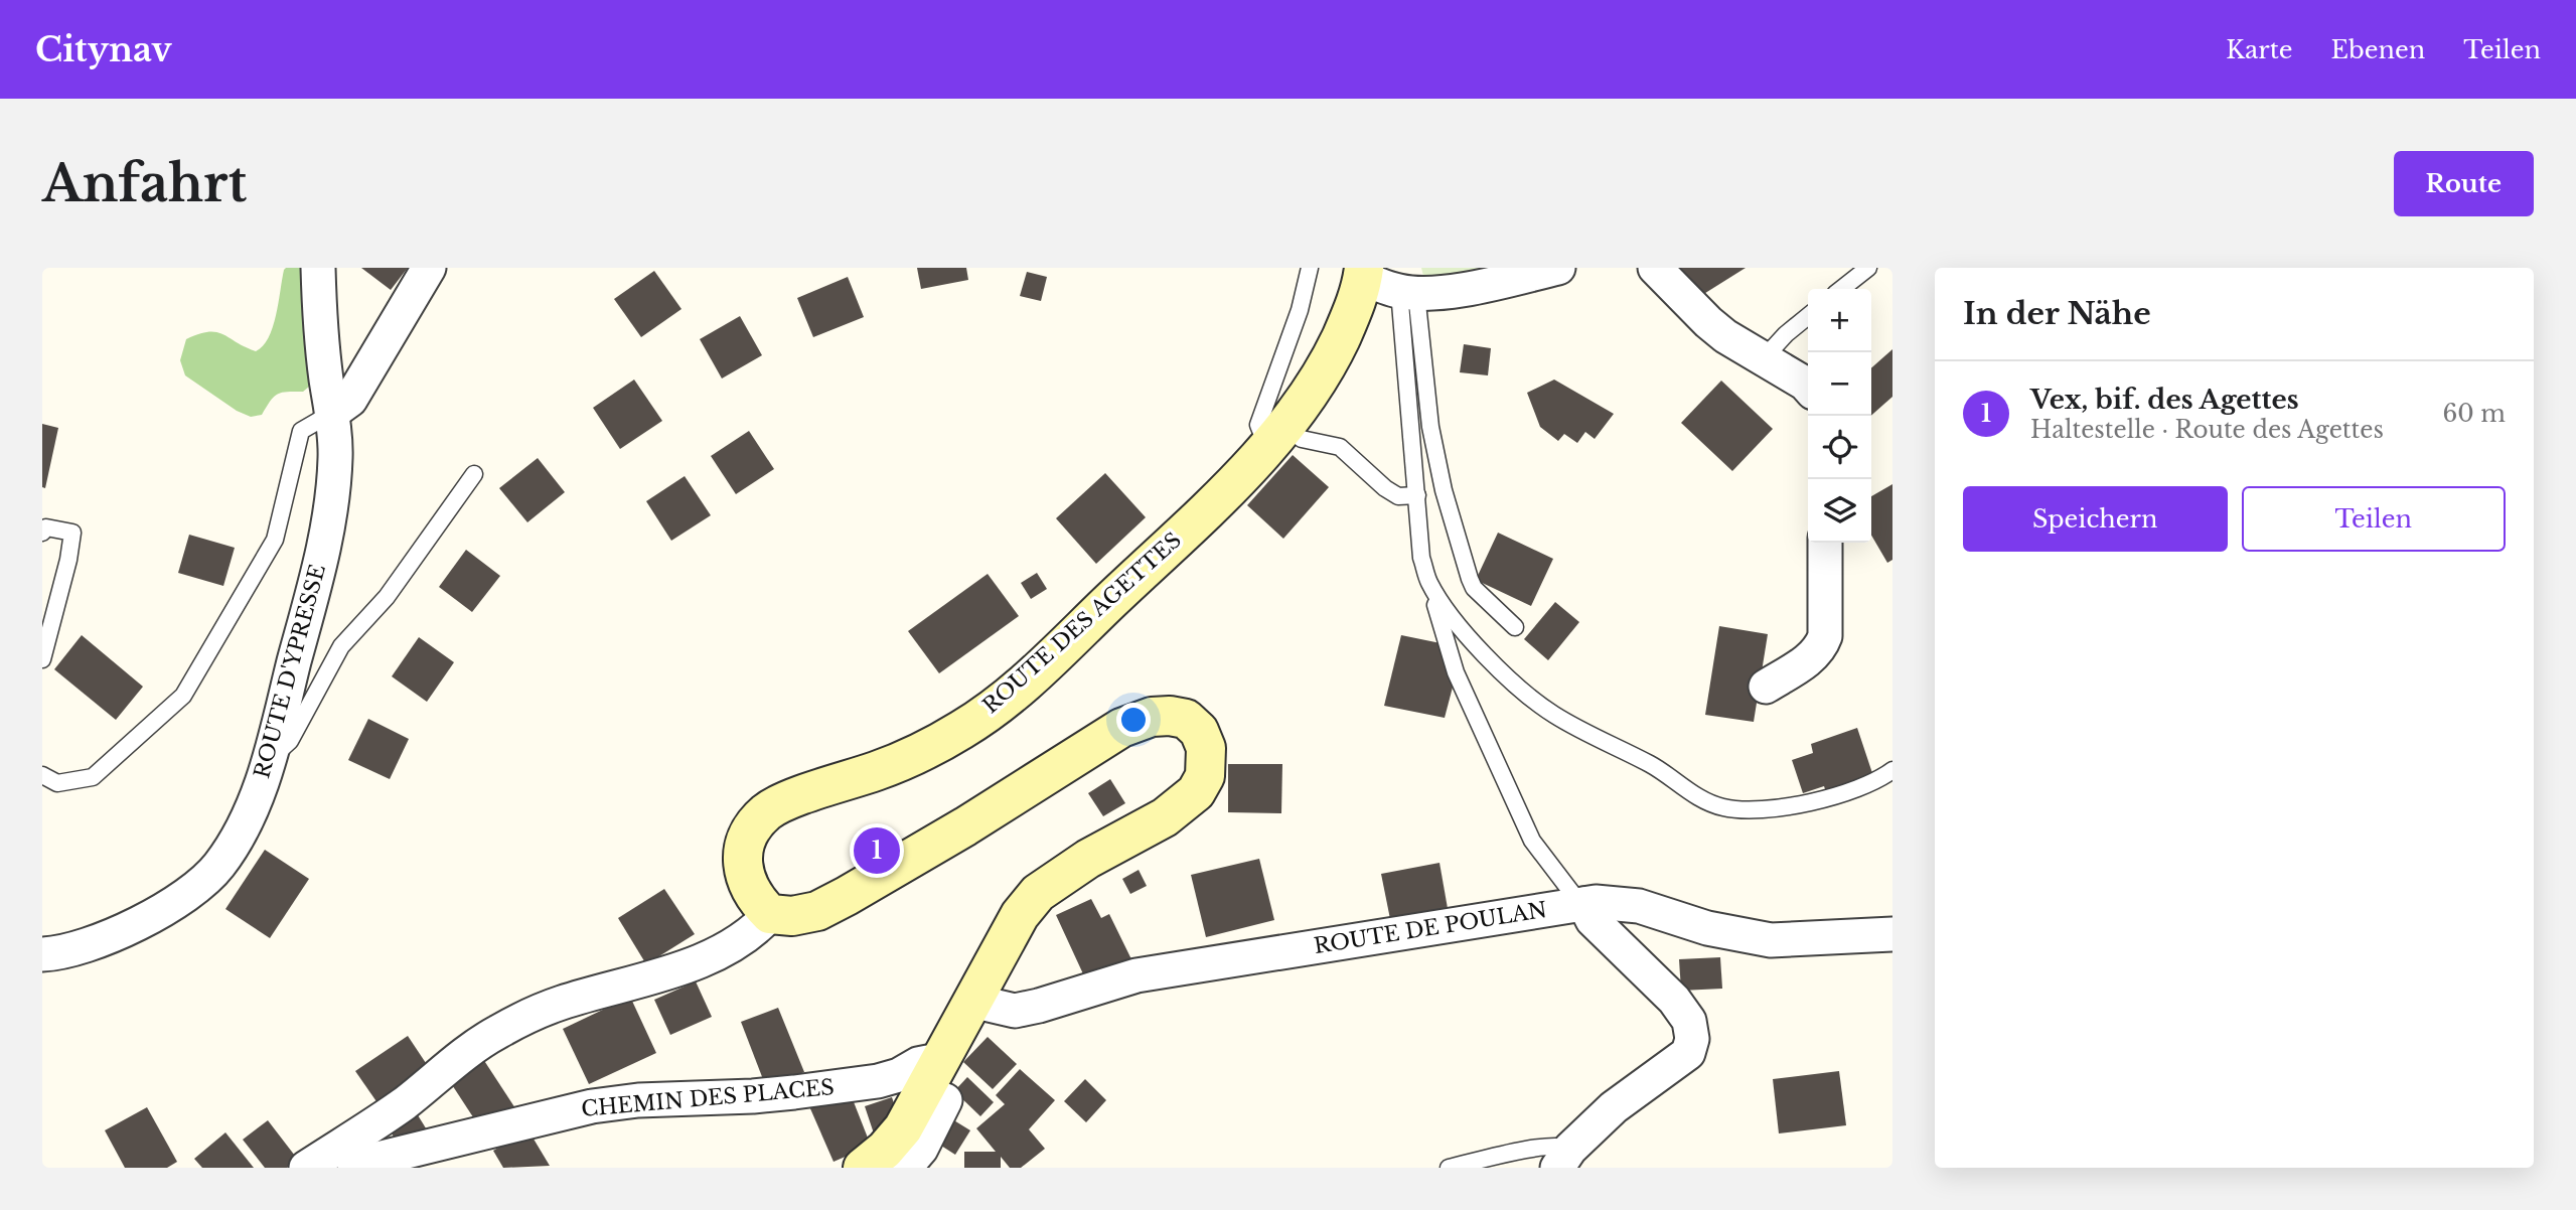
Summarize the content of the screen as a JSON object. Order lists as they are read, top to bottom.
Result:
{
  "streets": {
    "street": [
      "ROUTE DES AGETTES",
      "ROUTE D'YPRESSE",
      "ROUTE DE POULAN",
      "CHEMIN DES PLACES"
    ]
  },
  "page": {
    "header": "Citynav",
    "nav": ["Karte", "Ebenen", "Teilen"],
    "buttons": [
      "Route",
      ["Speichern", "Teilen"]
    ],
    "title": "Anfahrt",
    "heading": "In der Nähe",
    "map_buttons": ["+", "−"],
    "list": [
      {
        "mark": "1",
        "name": "Vex, bif. des Agettes",
        "note": "Haltestelle · Route des Agettes",
        "value": "60 m"
      }
    ],
    "pins": "1"
  }
}
